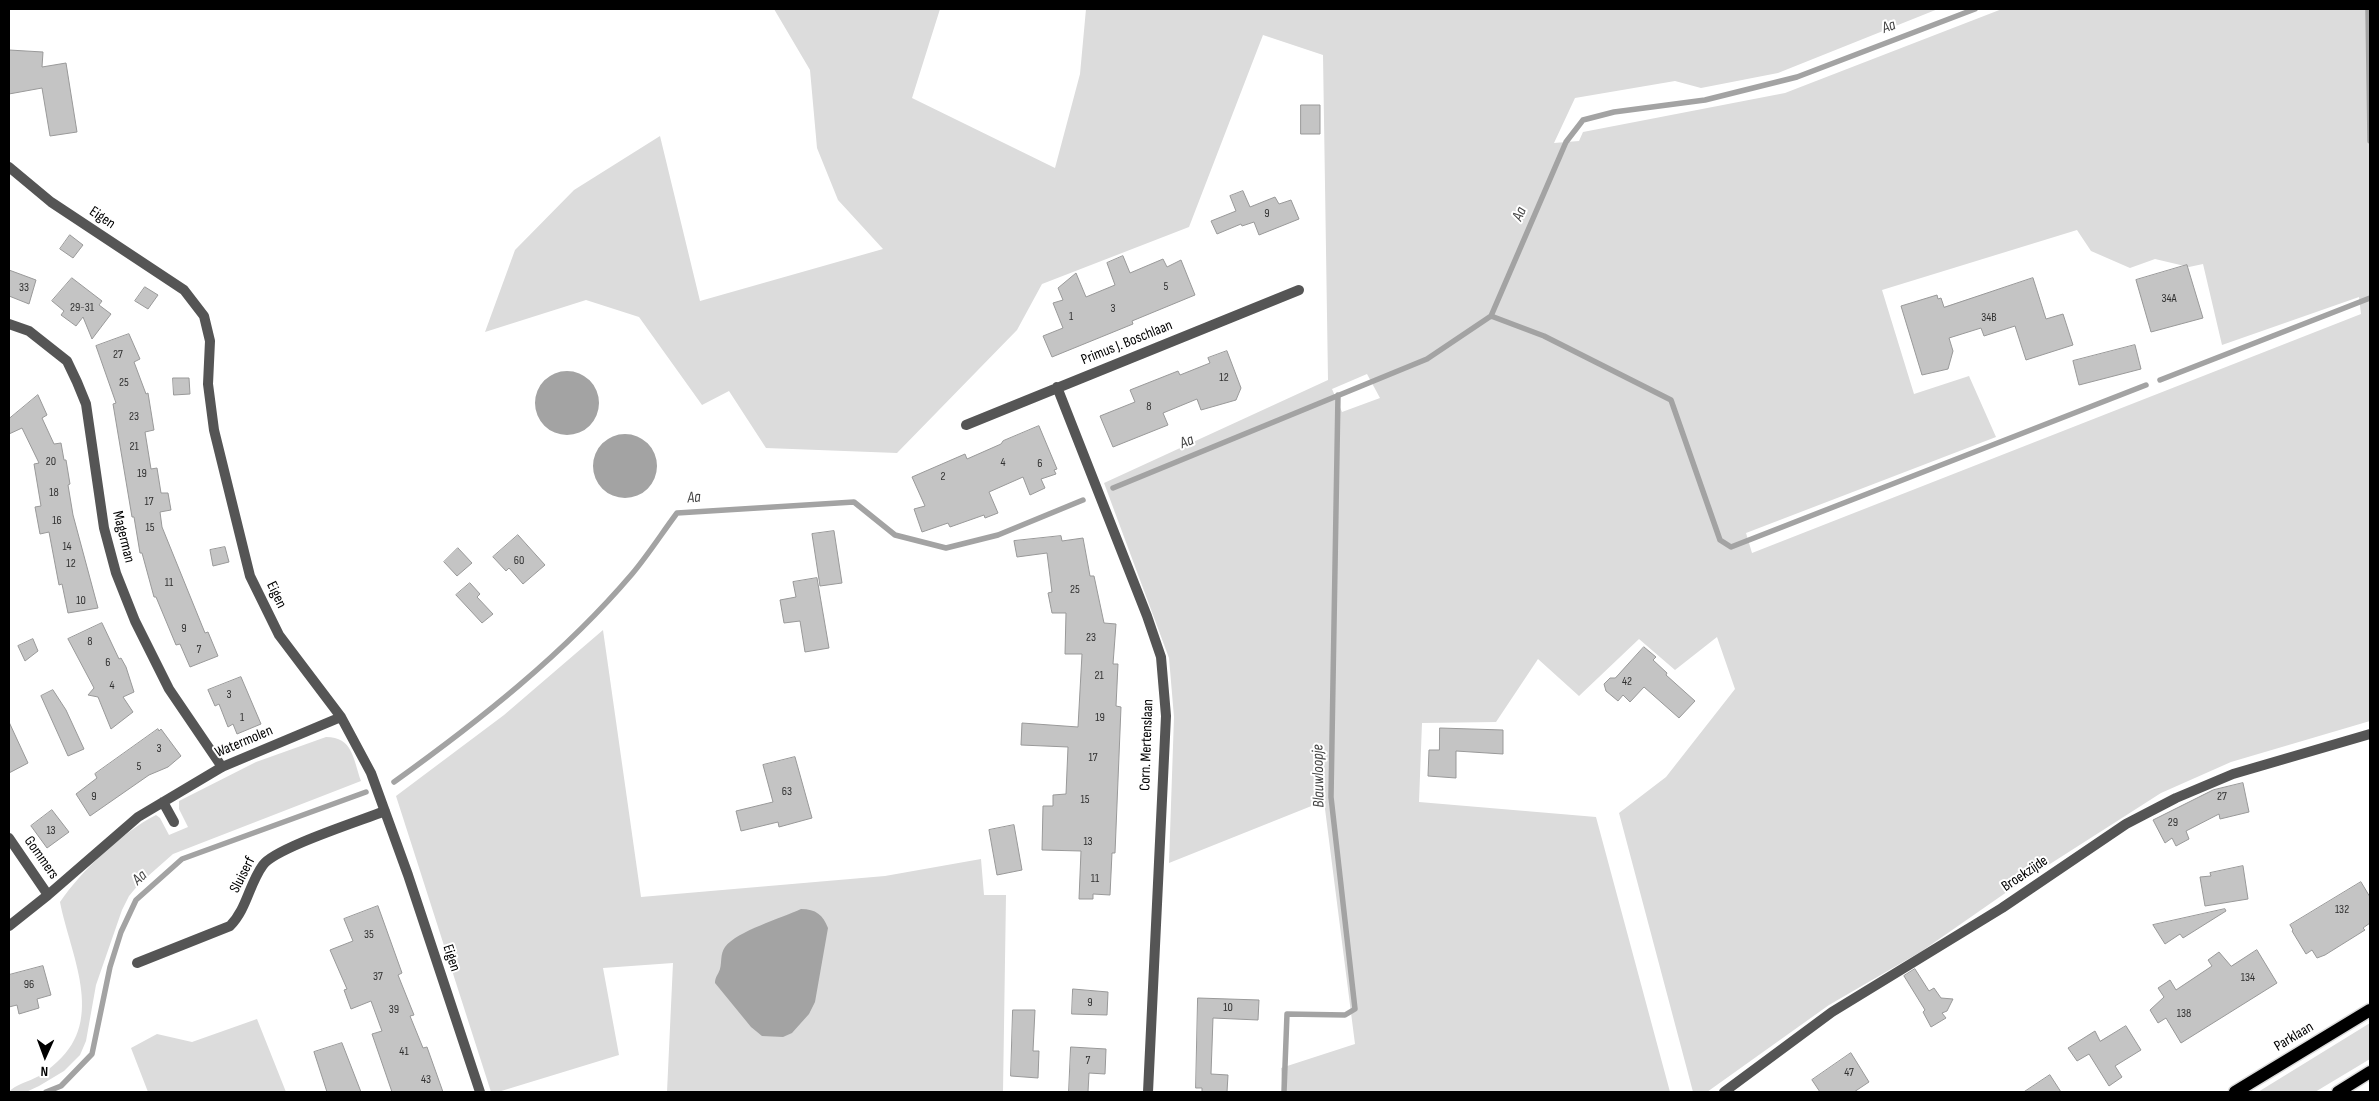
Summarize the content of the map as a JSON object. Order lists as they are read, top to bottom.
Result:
{
  "streets": {
    "main road": ["Parklaan"],
    "street": [
      "Eigen",
      "Primus J. Boschlaan",
      "Magerman",
      "Watermolen",
      "Corn. Mertenslaan",
      "Gommers",
      "Broekzijde",
      "Sluiserf"
    ]
  },
  "crossings": [
    ["Eigen", "Watermolen"],
    ["Eigen", "Sluiserf"],
    ["Primus J. Boschlaan", "Corn. Mertenslaan"],
    ["Magerman", "Watermolen"],
    ["Watermolen", "Gommers"]
  ],
  "water": ["Aa", "Blauwloopje"],
  "house_numbers": [
    "9",
    "5",
    "33",
    "34A",
    "29-31",
    "3",
    "1",
    "34B",
    "27",
    "12",
    "25",
    "8",
    "23",
    "21",
    "20",
    "4",
    "6",
    "19",
    "2",
    "18",
    "17",
    "16",
    "15",
    "14",
    "60",
    "12",
    "11",
    "25",
    "10",
    "9",
    "23",
    "8",
    "7",
    "6",
    "21",
    "42",
    "4",
    "3",
    "1",
    "19",
    "3",
    "17",
    "5",
    "63",
    "9",
    "27",
    "15",
    "29",
    "13",
    "13",
    "11",
    "132",
    "35",
    "37",
    "134",
    "96",
    "9",
    "10",
    "39",
    "138",
    "41",
    "7",
    "47",
    "43"
  ],
  "north": "bottom"
}
